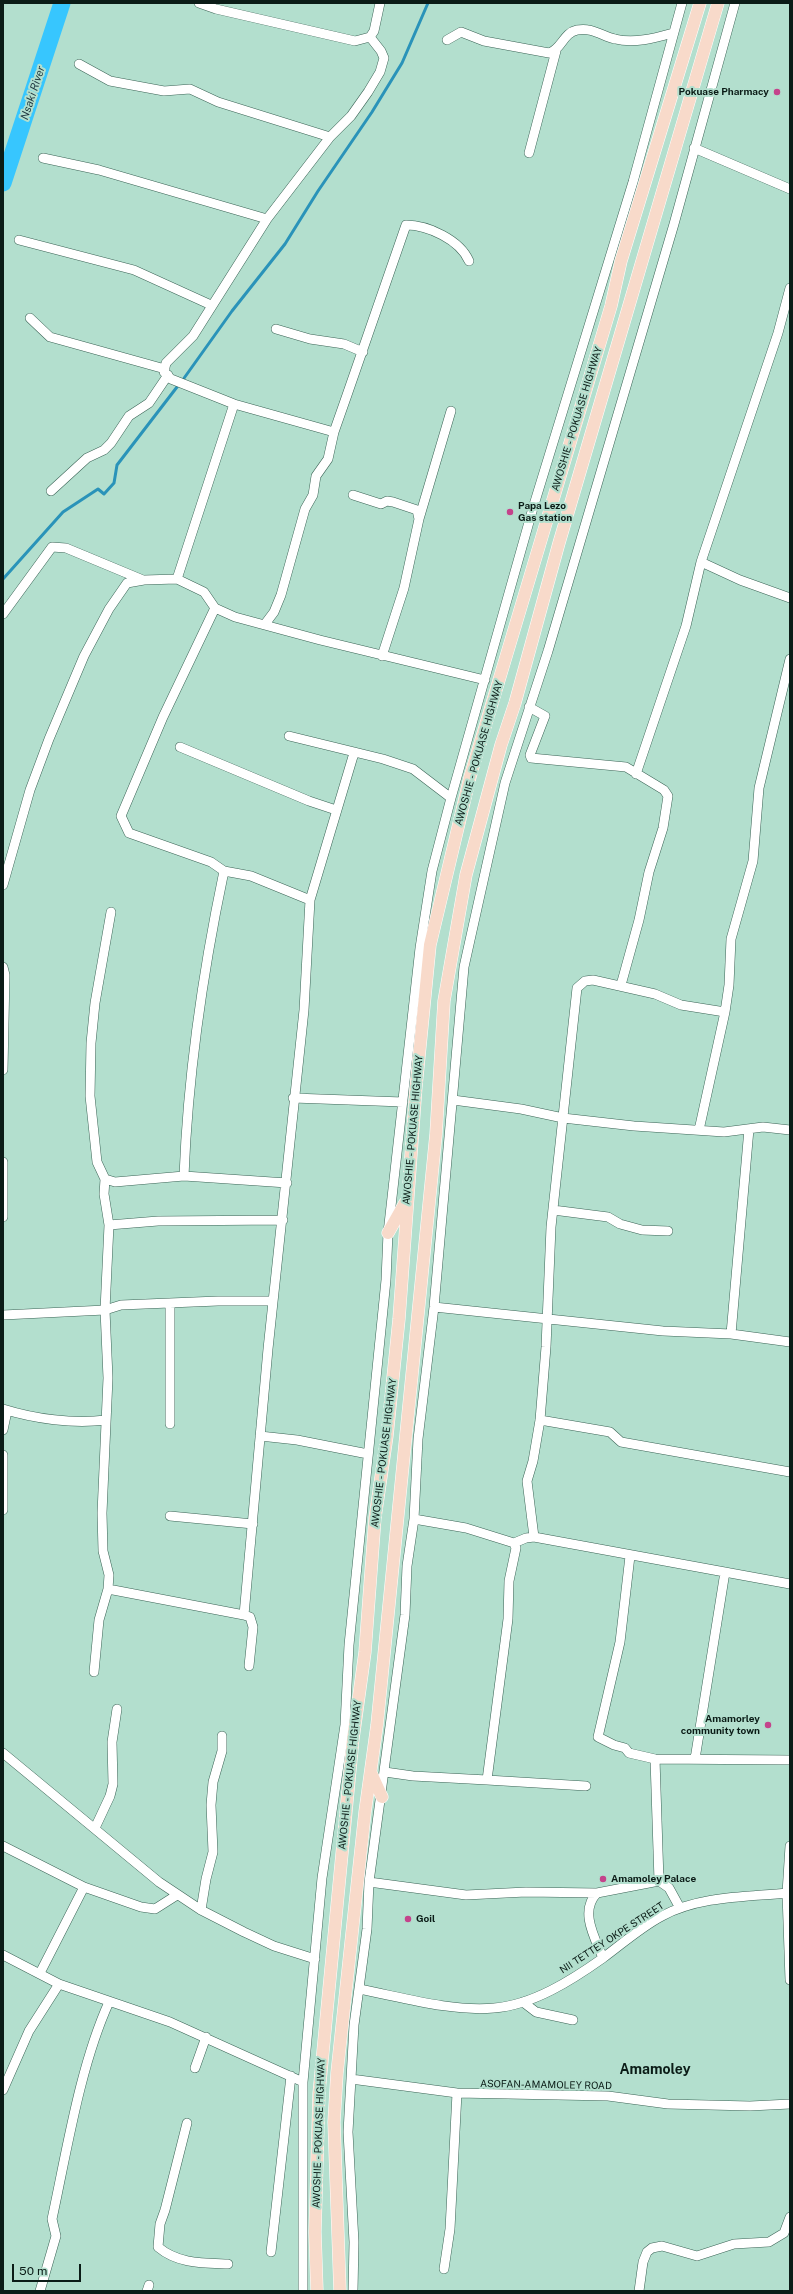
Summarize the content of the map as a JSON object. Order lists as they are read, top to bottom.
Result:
{
  "streets": {
    "main road": ["AWOSHIE - POKUASE HIGHWAY"],
    "street": ["NII TETTEY OKPE STREET", "ASOFAN-AMAMOLEY ROAD"]
  },
  "districts": ["Amamoley"],
  "water": ["Nsaki River"],
  "places": [
    "Pokuase Pharmacy",
    "Papa Lezo Gas station",
    "Amamorley community town",
    "Amamoley Palace",
    "Goil"
  ],
  "scale_bar": "50 m"
}
